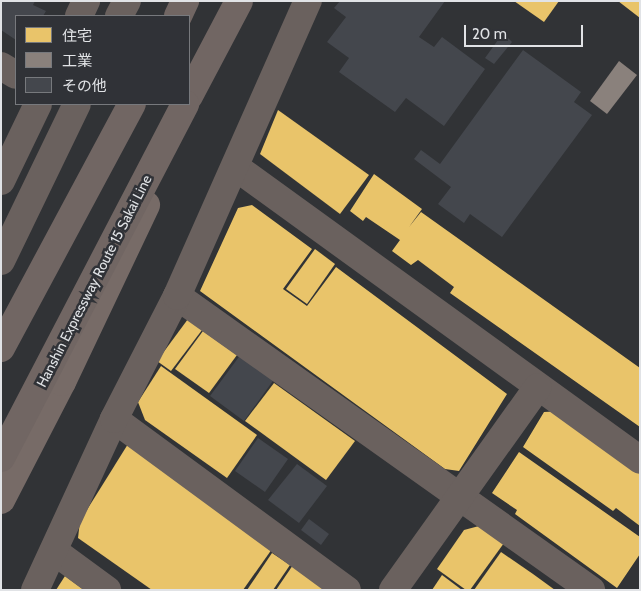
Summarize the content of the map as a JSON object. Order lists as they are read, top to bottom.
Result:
{
  "streets": {
    "highway": ["Hanshin Expressway Route 15 Sakai Line"]
  },
  "legend": ["住宅", "工業", "その他"],
  "scale_bar": "20 m"
}
